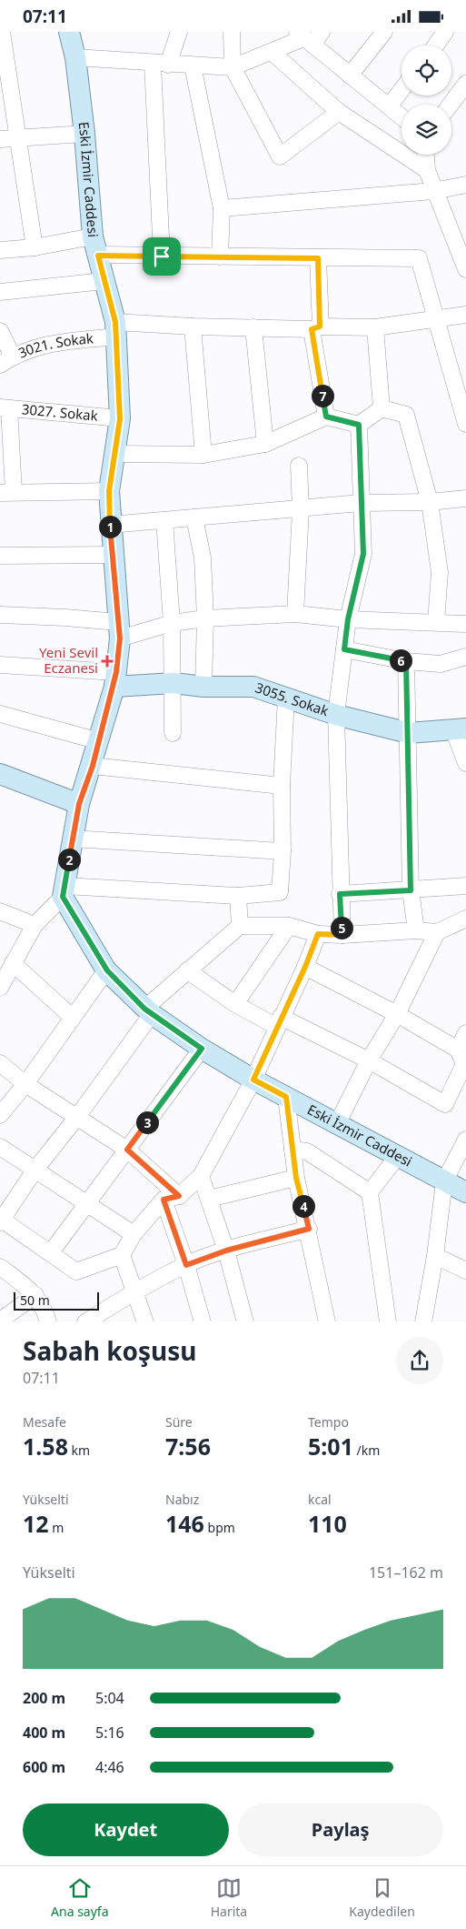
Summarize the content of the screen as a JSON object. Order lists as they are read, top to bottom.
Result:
{
  "streets": {
    "main road": ["Eski İzmir Caddesi", "3055. Sokak"],
    "street": ["3021. Sokak", "3027. Sokak"]
  },
  "crossings": [
    ["Eski İzmir Caddesi", "3021. Sokak"],
    ["Eski İzmir Caddesi", "3027. Sokak"],
    ["Eski İzmir Caddesi", "3055. Sokak"]
  ],
  "places": {
    "health": ["Yeni Sevil Eczanesi"]
  },
  "scale_bar": "50 m",
  "page": {
    "status": "07:11",
    "pins": [
      "7",
      "1",
      "6",
      "2",
      "5",
      "3",
      "4"
    ],
    "scale": "50 m",
    "heading": ["Sabah koşusu", "07:11"],
    "stats": [
      ["Mesafe", "1.58 km"],
      ["Süre", "7:56"],
      ["Tempo", "5:01 /km"],
      ["Yükselti", "12 m"],
      ["Nabız", "146 bpm"],
      ["kcal", "110"]
    ],
    "chart": ["Yükselti", "151–162 m"],
    "list": [
      {
        "name": "200 m",
        "note": "5:04"
      },
      {
        "name": "400 m",
        "note": "5:16"
      },
      {
        "name": "600 m",
        "note": "4:46"
      }
    ],
    "buttons": ["Kaydet", "Paylaş"],
    "tabs": ["Ana sayfa", "Harita", "Kaydedilen"]
  }
}
